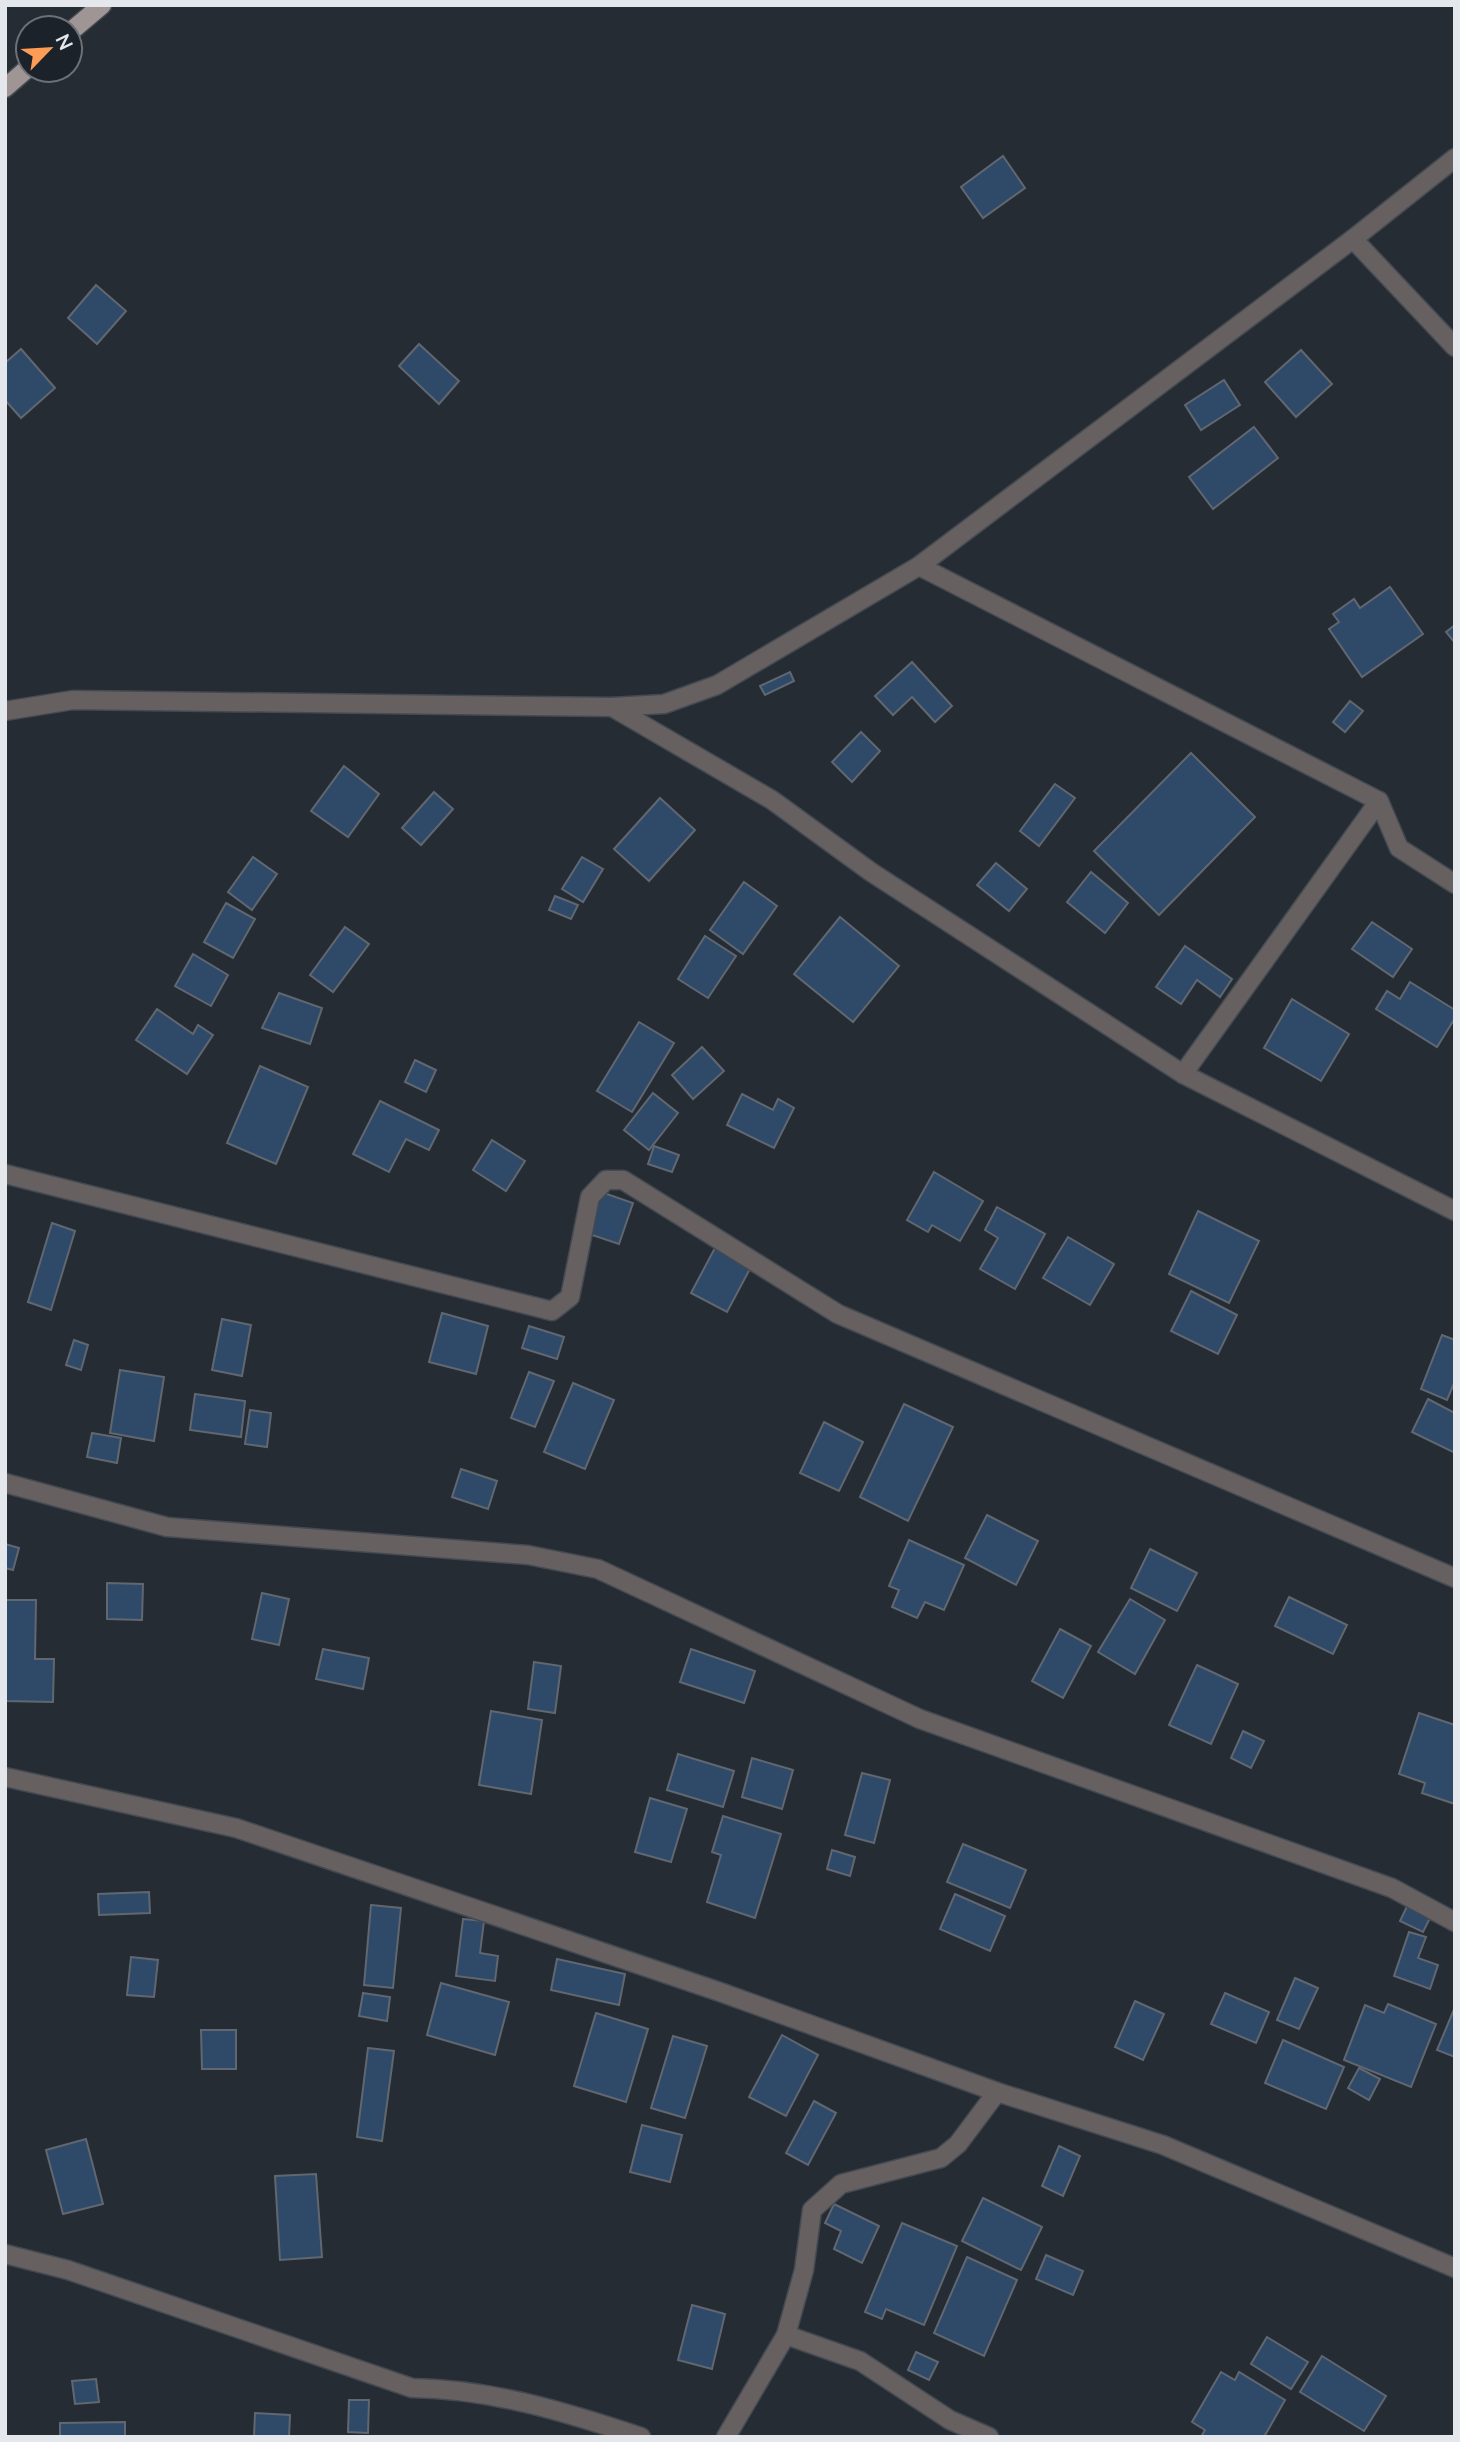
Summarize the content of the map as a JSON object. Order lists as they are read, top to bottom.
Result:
{
  "north": "top right"
}
